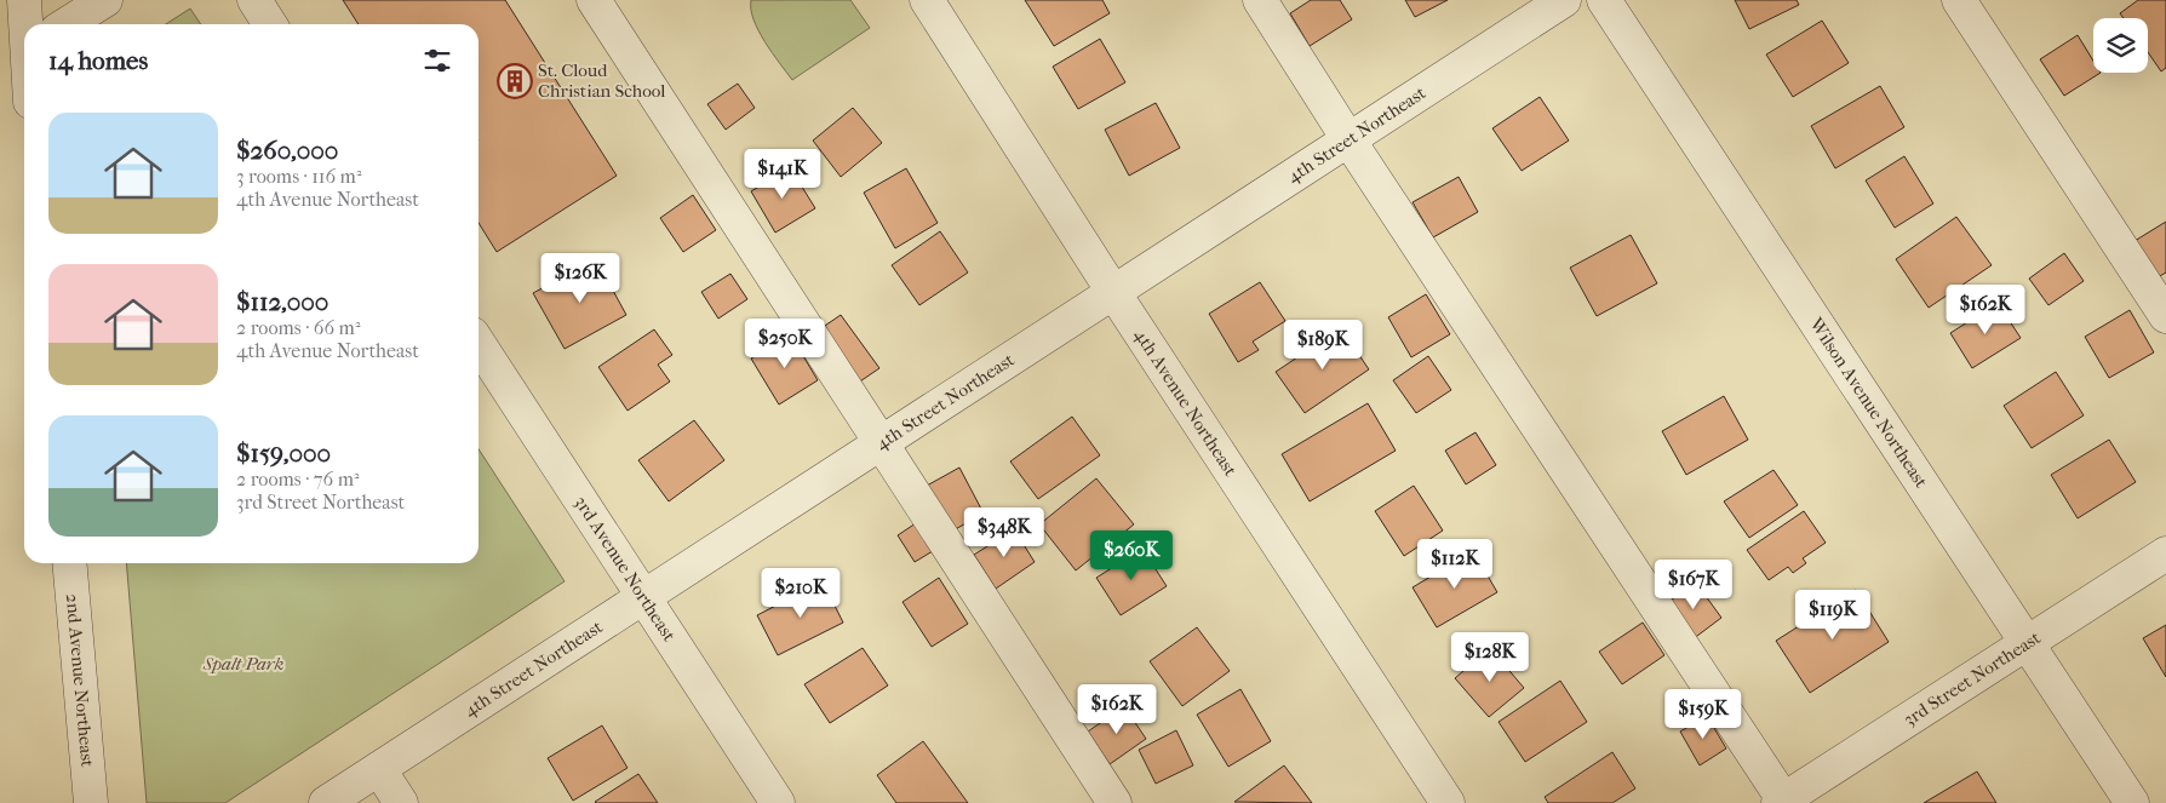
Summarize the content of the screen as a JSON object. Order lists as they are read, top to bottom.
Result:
{
  "streets": {
    "street": [
      "4th Street Northeast",
      "Wilson Avenue Northeast",
      "4th Avenue Northeast",
      "3rd Avenue Northeast",
      "3rd Street Northeast",
      "2nd Avenue Northeast"
    ]
  },
  "crossings": [
    ["4th Street Northeast", "4th Avenue Northeast"],
    ["4th Street Northeast", "3rd Avenue Northeast"],
    ["Wilson Avenue Northeast", "3rd Street Northeast"]
  ],
  "parks": ["Spalt Park"],
  "places": {
    "building": ["St. Cloud Christian School"]
  },
  "page": {
    "heading": "14 homes",
    "list": [
      {
        "name": "$260,000",
        "note": "3 rooms · 116 m² · 4th Avenue Northeast"
      },
      {
        "name": "$112,000",
        "note": "2 rooms · 66 m² · 4th Avenue Northeast"
      },
      {
        "name": "$159,000",
        "note": "2 rooms · 76 m² · 3rd Street Northeast"
      }
    ],
    "price": [
      "$141K",
      "$126K",
      "$162K",
      "$250K",
      "$189K",
      "$348K",
      "$260K",
      "$112K",
      "$167K",
      "$210K",
      "$119K",
      "$128K",
      "$162K",
      "$159K"
    ]
  }
}
